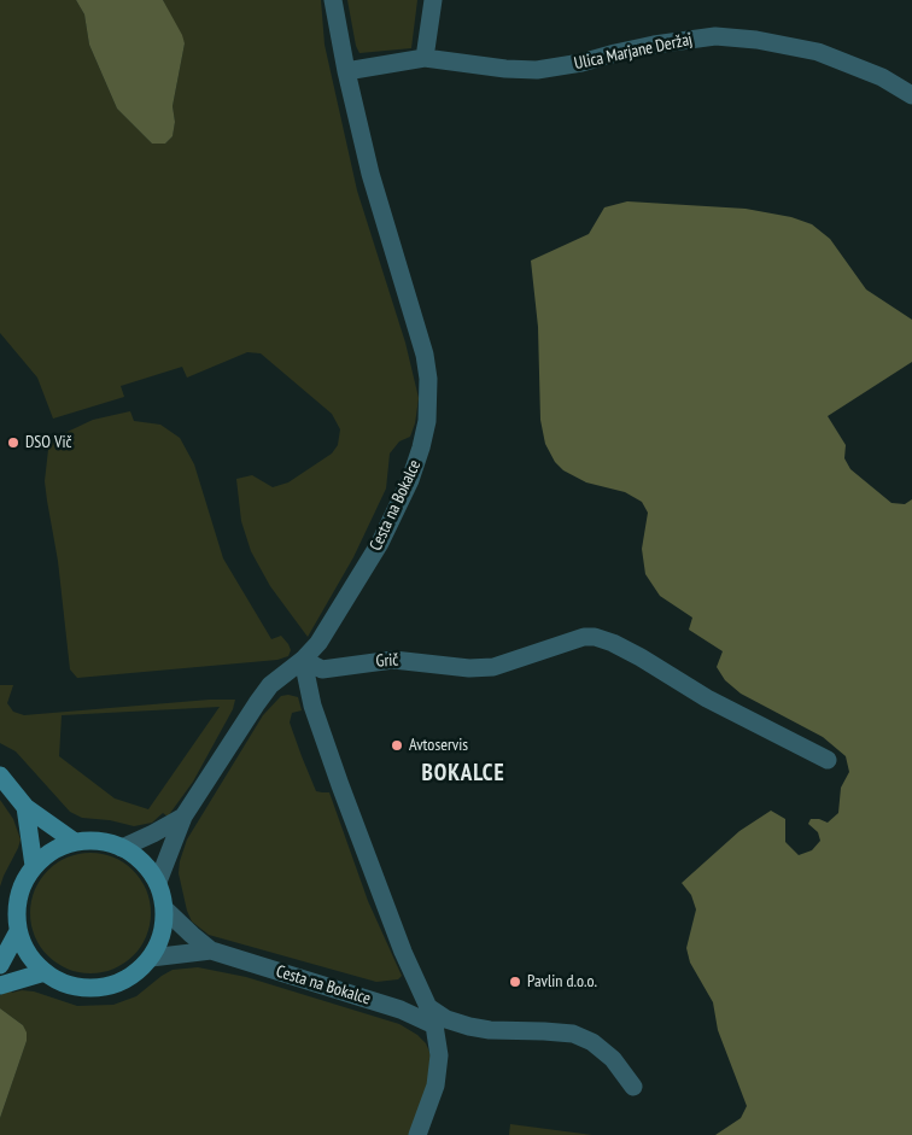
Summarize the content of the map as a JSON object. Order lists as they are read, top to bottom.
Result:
{
  "streets": {
    "street": ["Ulica Marjane Deržaj", "Cesta na Bokalce", "Grič"]
  },
  "crossings": [
    ["Ulica Marjane Deržaj", "Cesta na Bokalce"],
    ["Cesta na Bokalce", "Grič"]
  ],
  "districts": ["BOKALCE"],
  "places": ["DSO Vič", "Avtoservis", "Pavlin d.o.o."]
}
